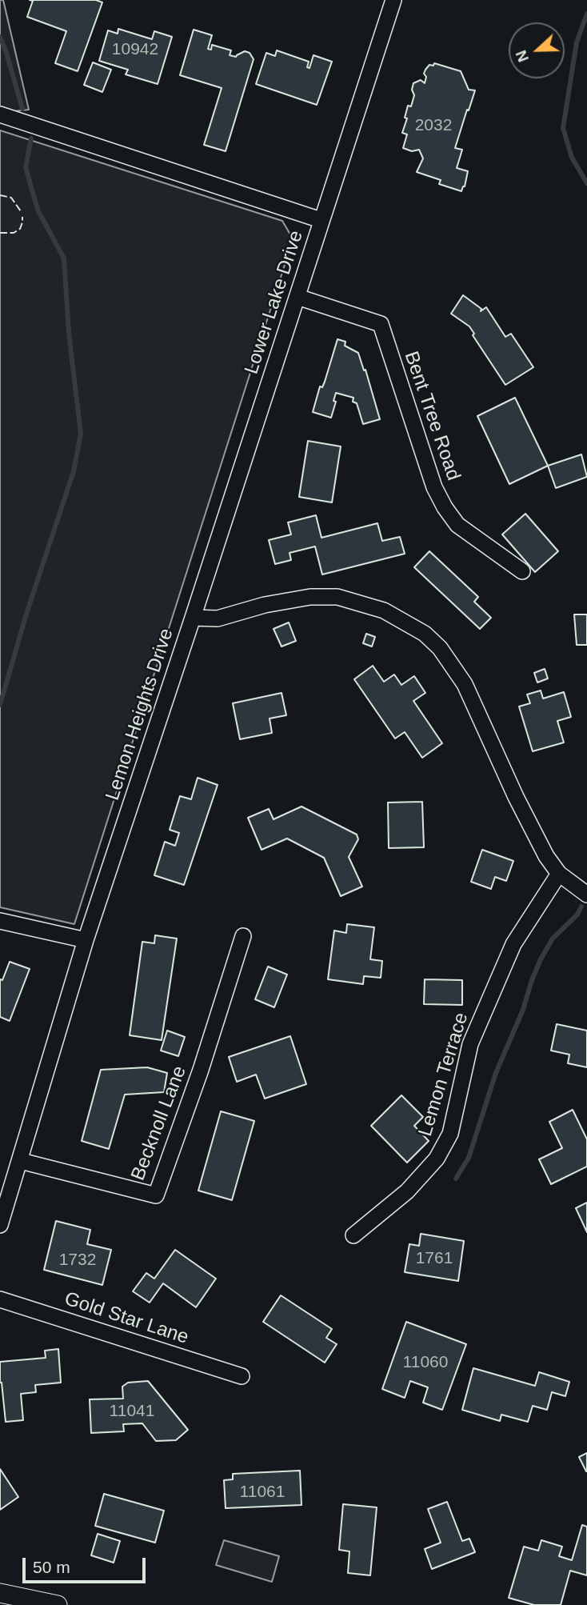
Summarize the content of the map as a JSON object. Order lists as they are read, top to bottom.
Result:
{
  "streets": {
    "street": [
      "Lower Lake Drive",
      "Bent Tree Road",
      "Lemon Heights Drive",
      "Lemon Terrace",
      "Becknoll Lane",
      "Gold Star Lane"
    ]
  },
  "crossings": [
    ["Lower Lake Drive", "Bent Tree Road"],
    ["Lower Lake Drive", "Lemon Heights Drive"],
    ["Lemon Heights Drive", "Lemon Terrace"],
    ["Lemon Heights Drive", "Becknoll Lane"]
  ],
  "house_numbers": [
    "10942",
    "2032",
    "1761",
    "1732",
    "11060",
    "11041",
    "11061"
  ],
  "scale_bar": "50 m",
  "north": "left"
}
